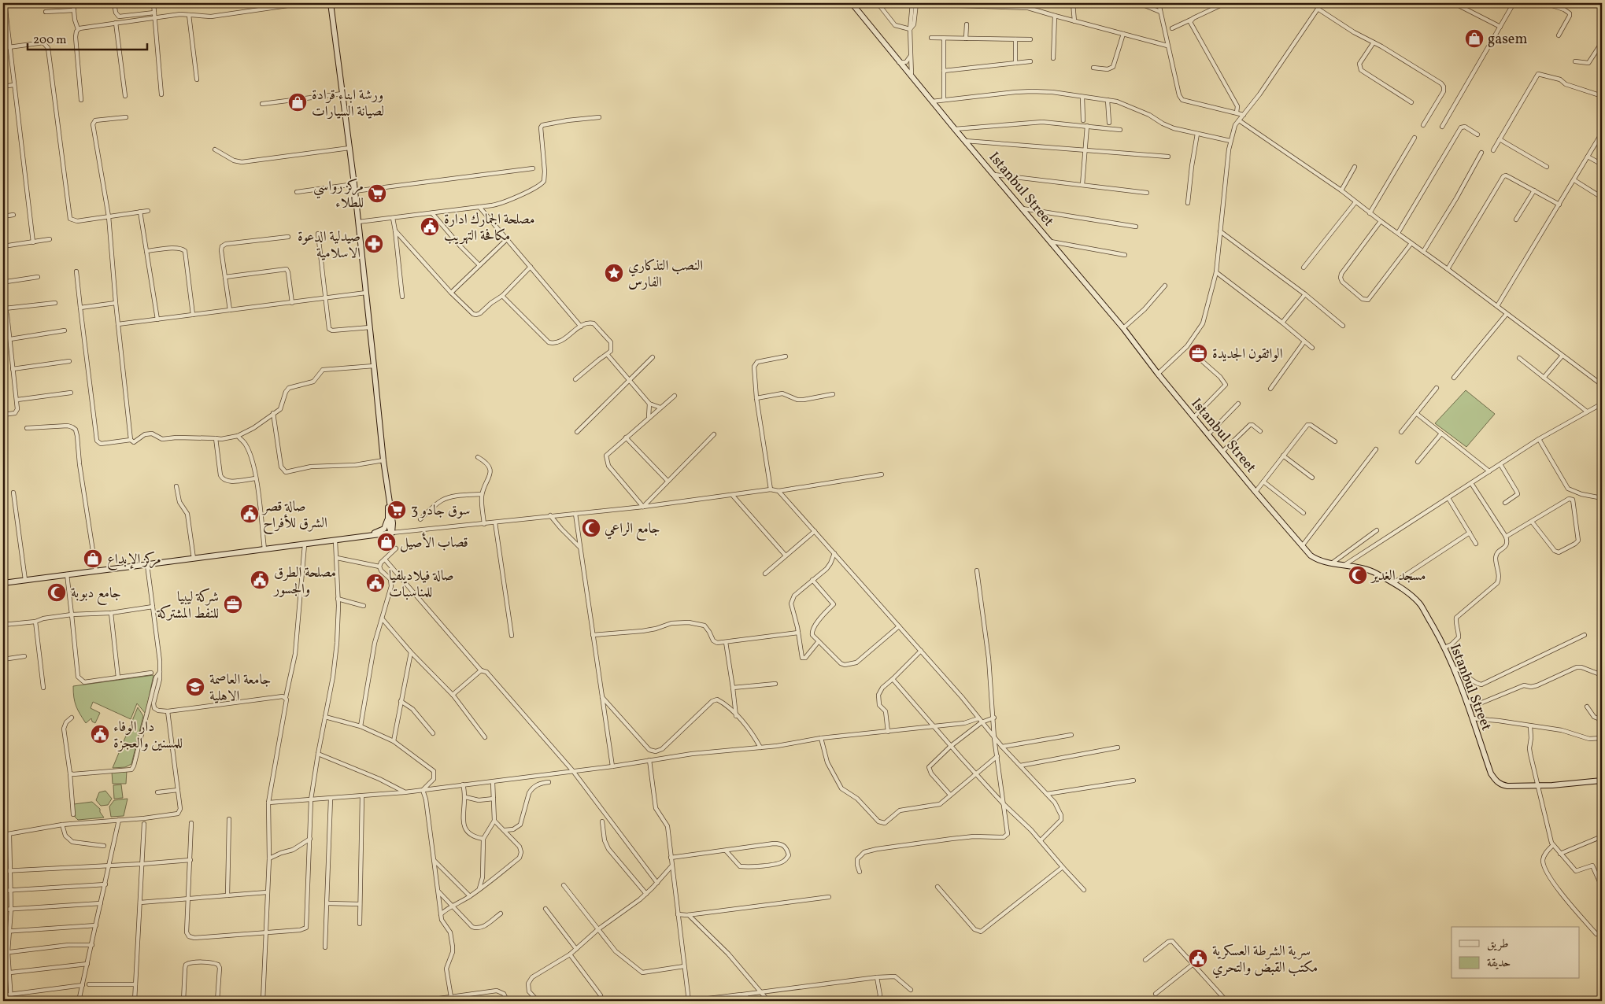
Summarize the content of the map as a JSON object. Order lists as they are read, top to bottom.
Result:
{
  "streets": {
    "street": ["Istanbul Street"]
  },
  "places": {
    "shop": [
      "gasem",
      "ورشة ابناء قرادة لصيانة السيارات",
      "قصاب الأصيل",
      "مركز الإبداع"
    ],
    "supermarket": ["مركز رواسي للطلاء", "سوق جادو 3"],
    "public building": [
      "مصلحة الجمارك ادارة مكافحة التهريب",
      "صالة قصر الشرق للأفراح",
      "مصلحة الطرق والجسور",
      "صالة فيلاديلفيا للمناسبات",
      "دار الوفاء للمسنين والعجزة",
      "سرية الشرطة العسكرية مكتب القبض والتحري"
    ],
    "pharmacy": ["صيدلية الدعوة الاسلامية"],
    "place": ["النصب التذكاري الفارس"],
    "office": ["الواثقون الجديدة", "شركة ليبيا للنفط المشتركة"],
    "mosque": ["جامع الراعي", "مسجد الغدير", "جامع دبوبة"],
    "school or university": ["جامعة العاصمة الاهلية"]
  },
  "legend": ["طريق", "حديقة"],
  "scale_bar": "200 m"
}
